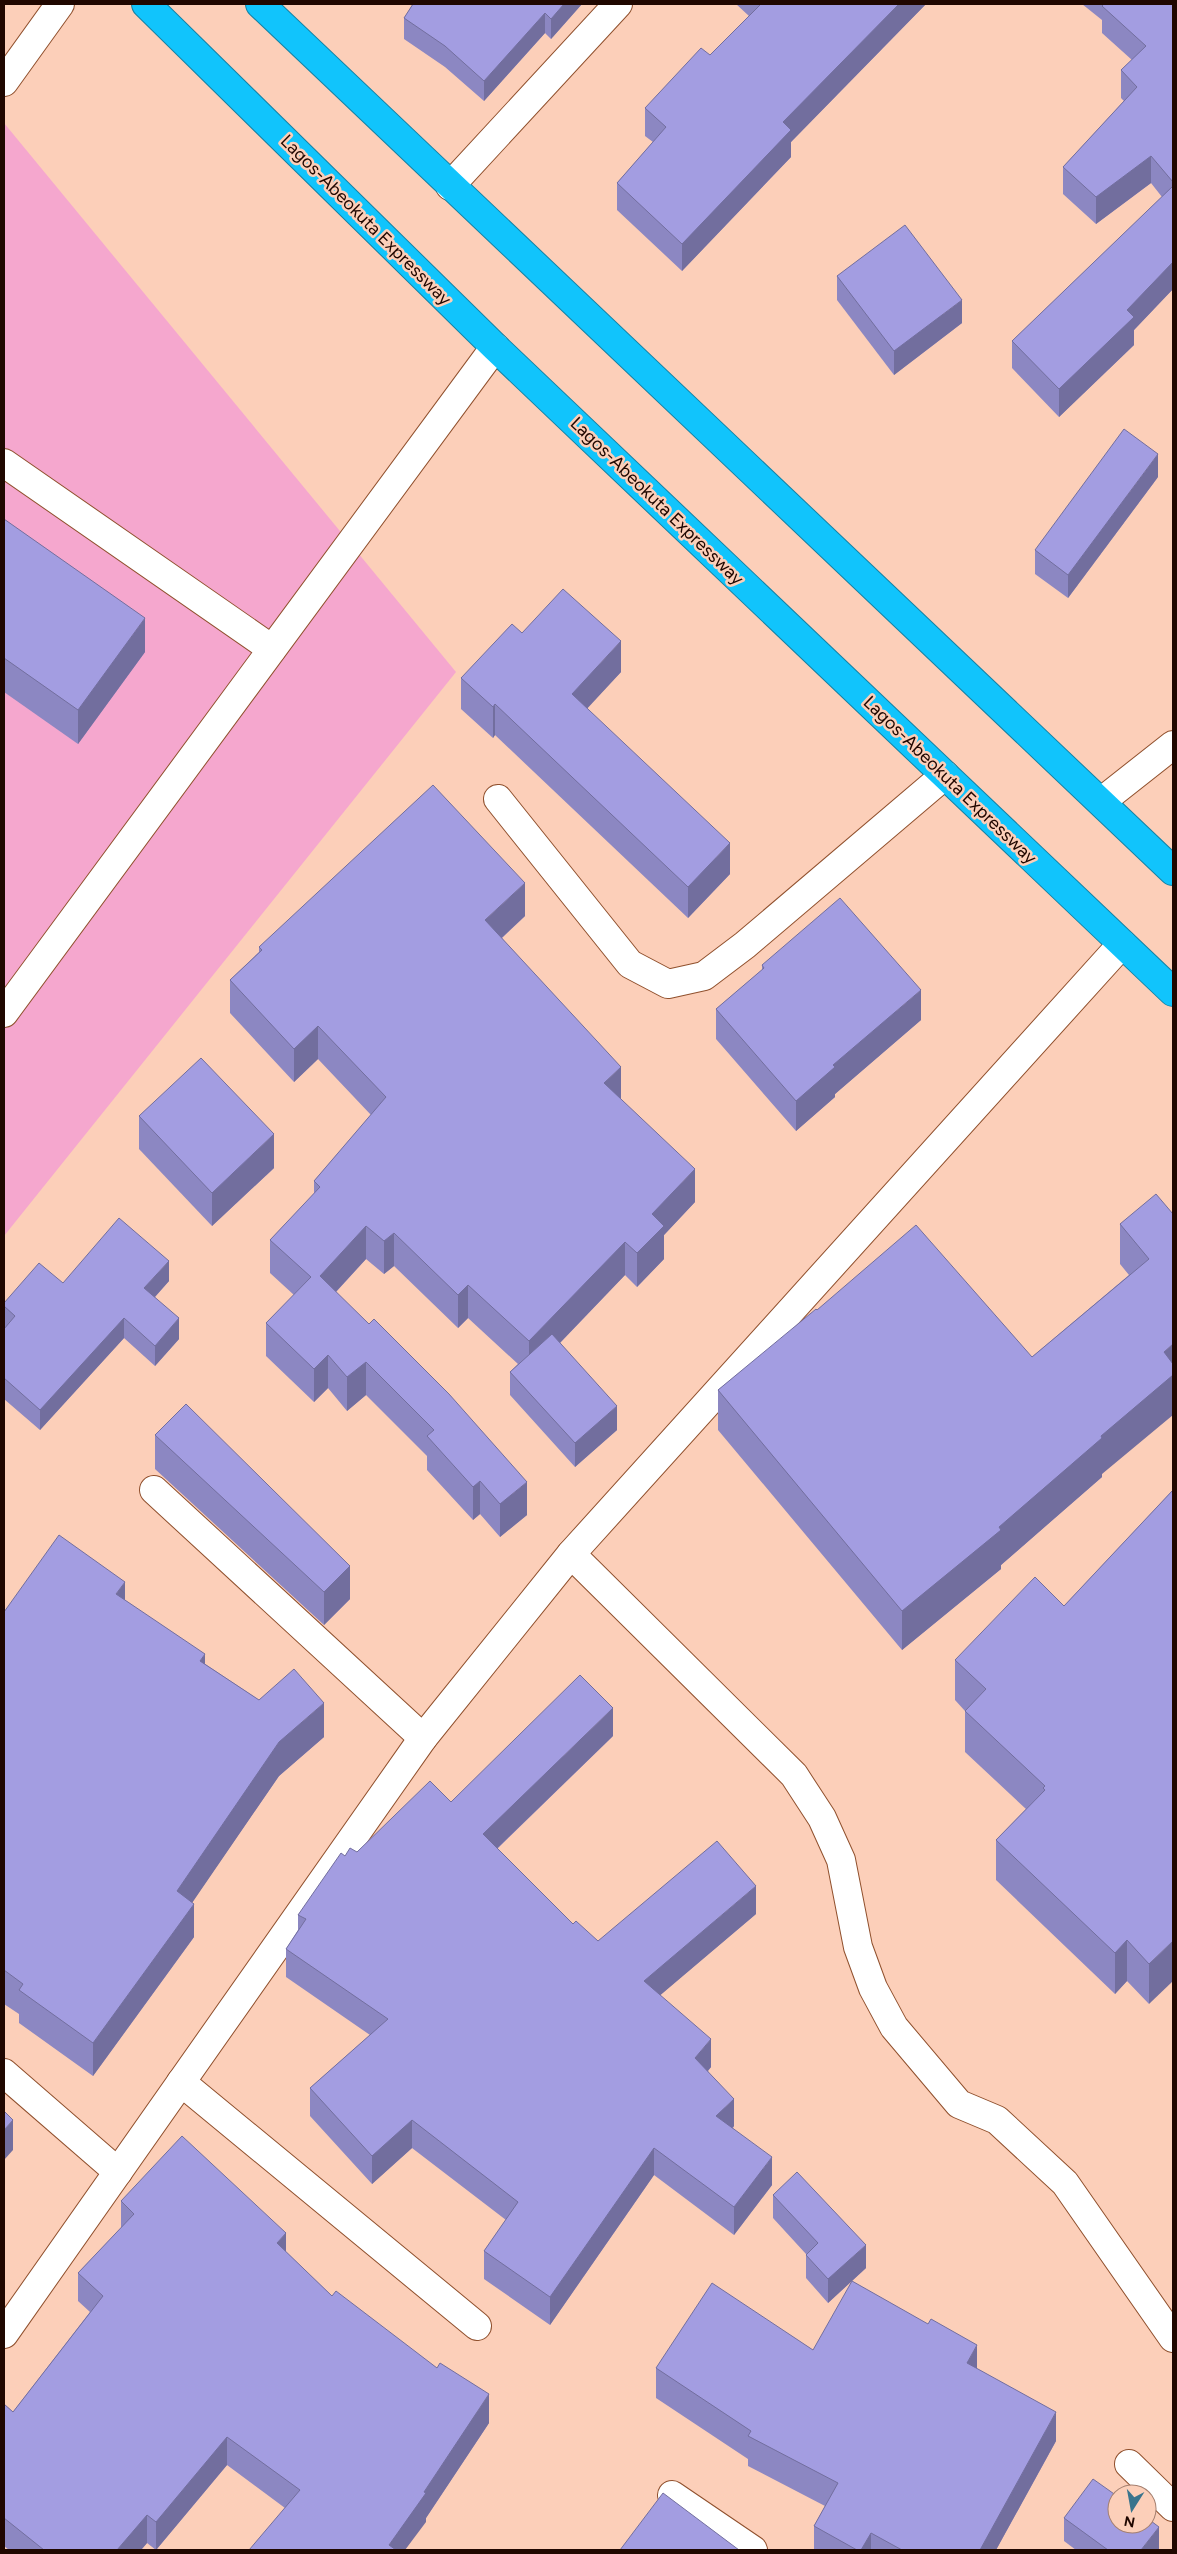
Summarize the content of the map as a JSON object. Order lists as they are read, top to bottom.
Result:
{
  "streets": {
    "highway": ["Lagos-Abeokuta Expressway"]
  },
  "north": "bottom"
}
